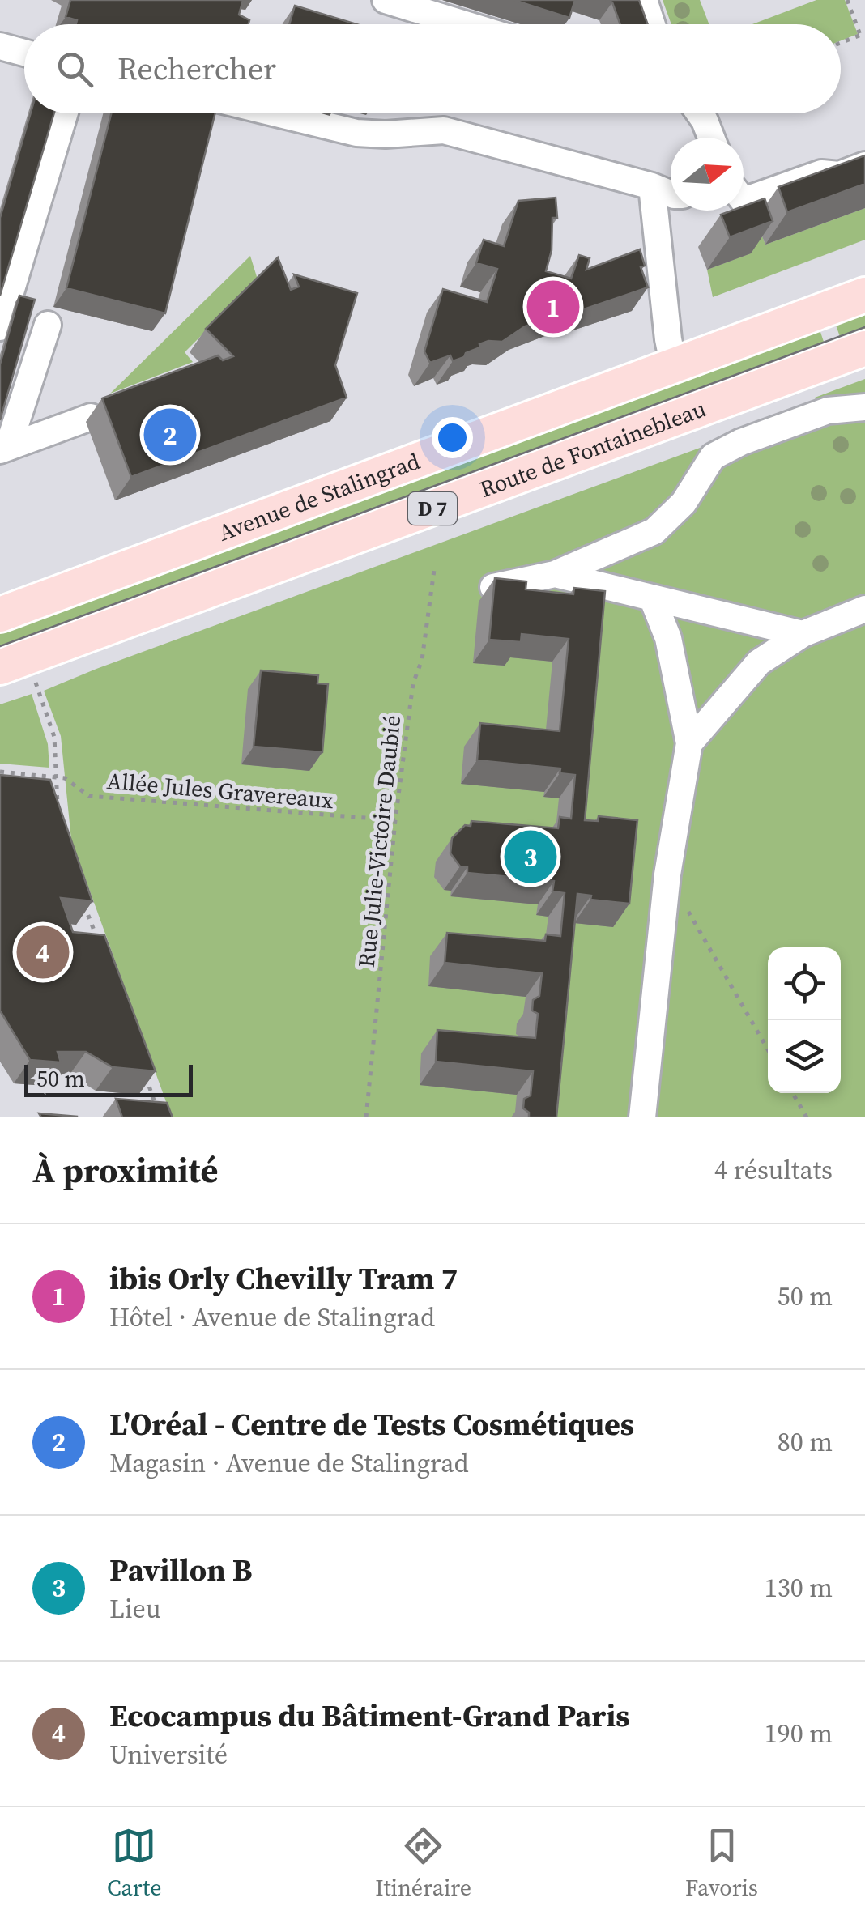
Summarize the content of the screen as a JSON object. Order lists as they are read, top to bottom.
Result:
{
  "streets": {
    "main road": ["Route de Fontainebleau", "Avenue de Stalingrad", "D 7"],
    "path": ["Allée Jules Gravereaux", "Rue Julie-Victoire Daubié"]
  },
  "crossings": [
    ["Allée Jules Gravereaux", "Rue Julie-Victoire Daubié"]
  ],
  "scale_bar": "50 m",
  "north": "right",
  "page": {
    "search": "Rechercher",
    "pins": [
      "1",
      "2",
      "3",
      "4"
    ],
    "scale": "50 m",
    "heading": ["À proximité", "4 résultats"],
    "list": [
      {
        "mark": "1",
        "name": "ibis Orly Chevilly Tram 7",
        "note": "Hôtel · Avenue de Stalingrad",
        "value": "50 m"
      },
      {
        "mark": "2",
        "name": "L'Oréal - Centre de Tests Cosmétiques",
        "note": "Magasin · Avenue de Stalingrad",
        "value": "80 m"
      },
      {
        "mark": "3",
        "name": "Pavillon B",
        "note": "Lieu",
        "value": "130 m"
      },
      {
        "mark": "4",
        "name": "Ecocampus du Bâtiment-Grand Paris",
        "note": "Université",
        "value": "190 m"
      }
    ],
    "nav": ["Carte", "Itinéraire", "Favoris"]
  }
}
